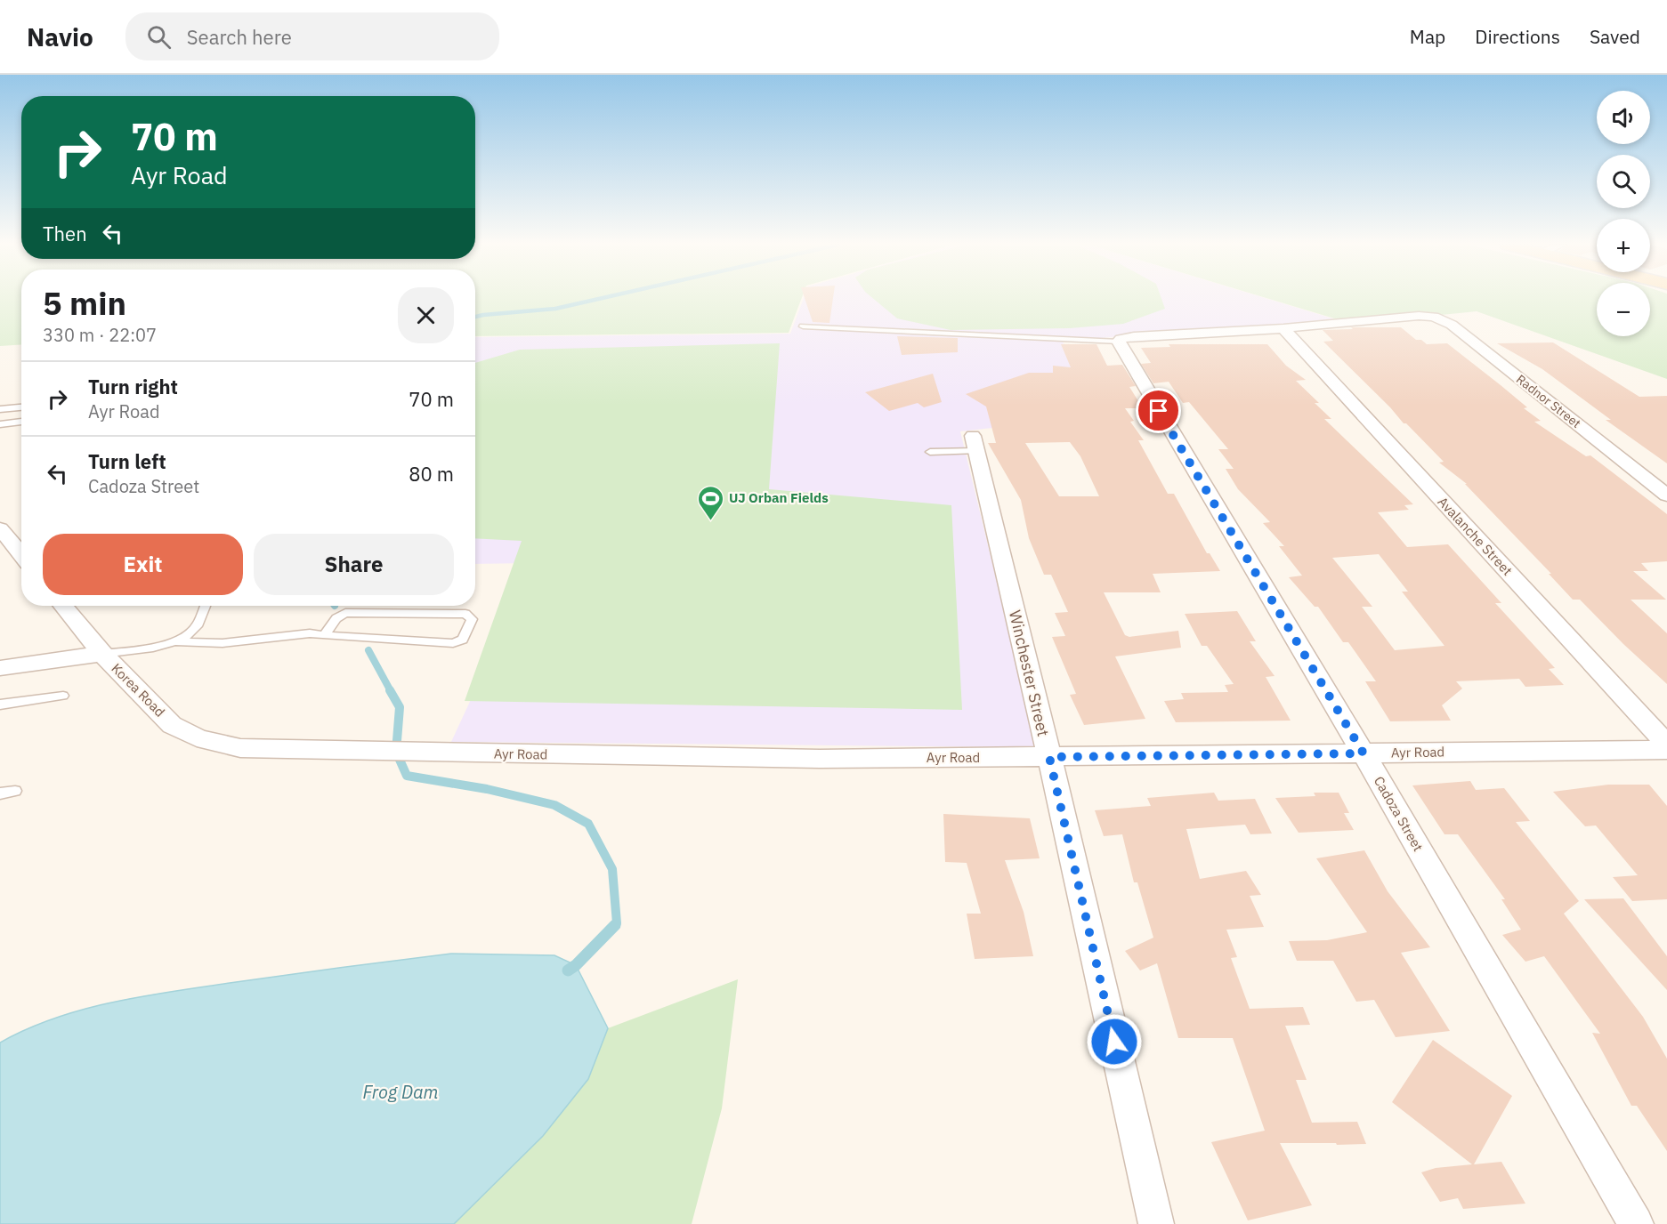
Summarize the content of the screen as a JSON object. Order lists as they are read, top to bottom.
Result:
{
  "streets": {
    "street": [
      "Radnor Street",
      "Avalanche Street",
      "Winchester Street",
      "Korea Road",
      "Ayr Road",
      "Cadoza Street"
    ]
  },
  "crossings": [
    ["Radnor Street", "Avalanche Street"],
    ["Winchester Street", "Ayr Road"],
    ["Korea Road", "Ayr Road"],
    ["Ayr Road", "Cadoza Street"]
  ],
  "water": ["Frog Dam"],
  "places": {
    "sports": ["UJ Orban Fields"]
  },
  "page": {
    "header": "Navio",
    "search": "Search here",
    "nav": ["Map", "Directions", "Saved"],
    "map_buttons": ["+", "−"],
    "turn": ["70 m", "Ayr Road"],
    "then": "Then",
    "heading": ["5 min", "330 m · 22:07"],
    "list": [
      {
        "name": "Turn right",
        "note": "Ayr Road",
        "value": "70 m"
      },
      {
        "name": "Turn left",
        "note": "Cadoza Street",
        "value": "80 m"
      }
    ],
    "buttons": ["Exit", "Share"]
  }
}
